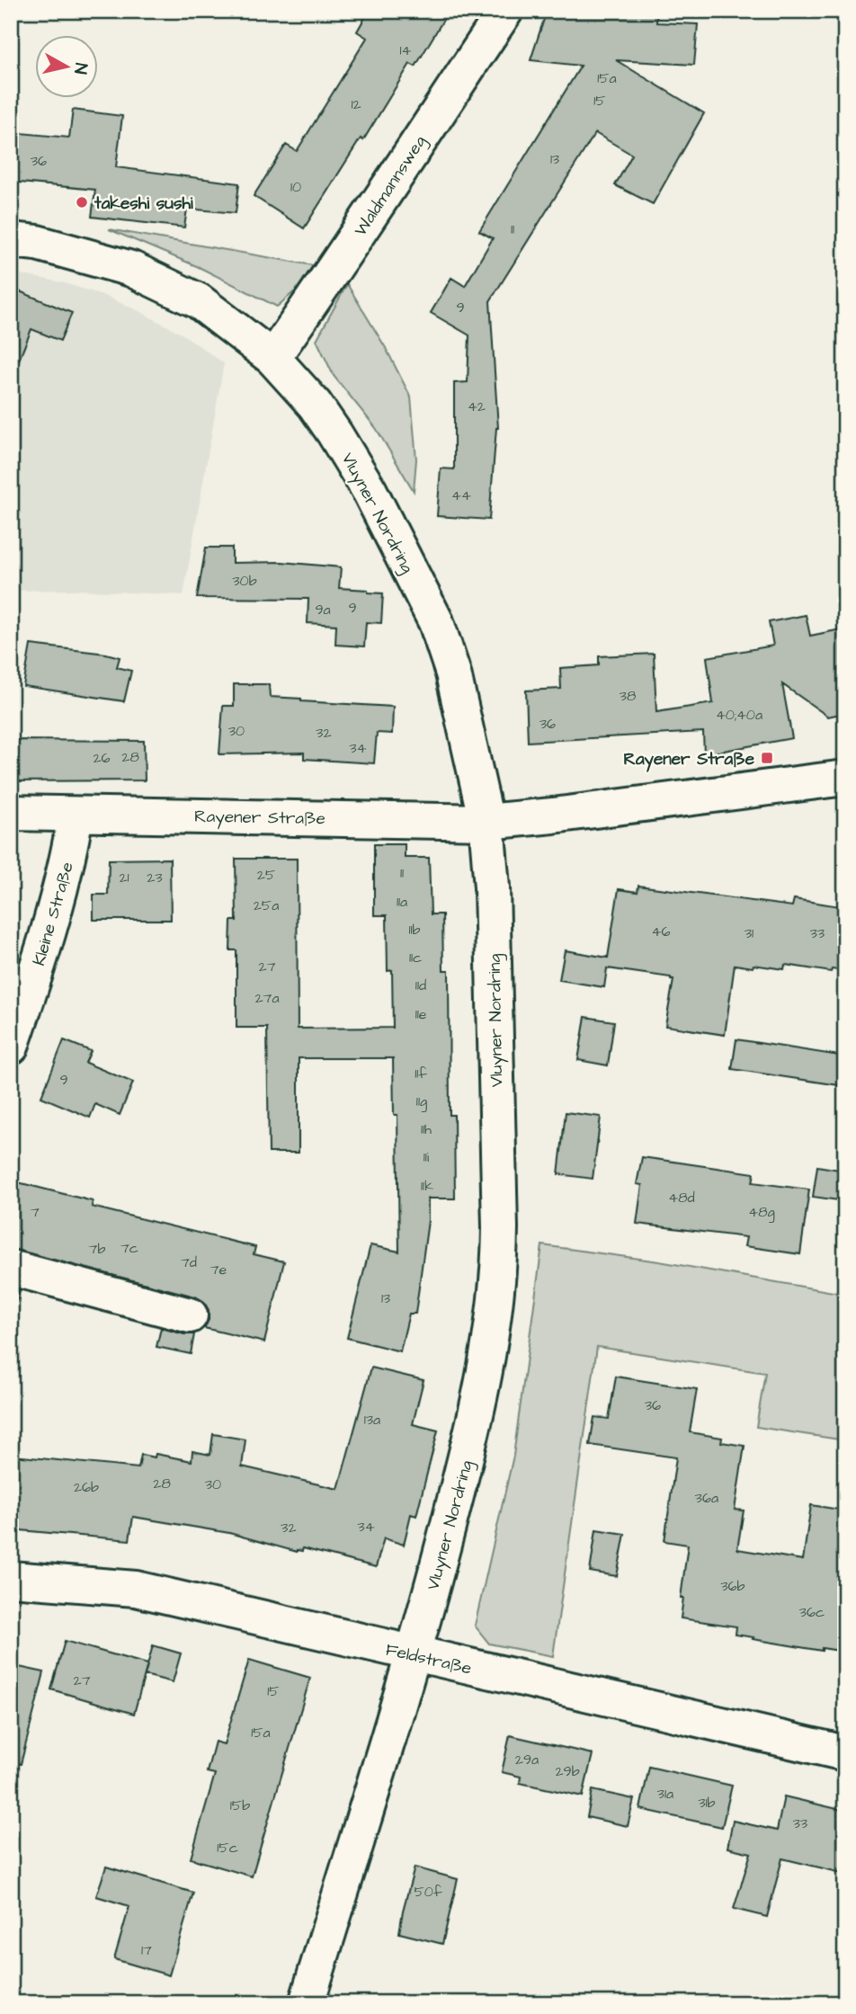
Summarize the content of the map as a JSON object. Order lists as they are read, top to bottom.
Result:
{
  "streets": {
    "street": [
      "Waldmannsweg",
      "Vluyner Nordring",
      "Rayener Straße",
      "Kleine Straße",
      "Feldstraße"
    ]
  },
  "crossings": [
    ["Waldmannsweg", "Vluyner Nordring"],
    ["Vluyner Nordring", "Rayener Straße"],
    ["Vluyner Nordring", "Feldstraße"],
    ["Rayener Straße", "Kleine Straße"]
  ],
  "places": {
    "other": ["takeshi sushi"],
    "transit": ["Rayener Straße"]
  },
  "house_numbers": [
    "14",
    "15a",
    "15",
    "12",
    "13",
    "36",
    "10",
    "11",
    "9",
    "42",
    "44",
    "30b",
    "9",
    "9a",
    "38",
    "40;40a",
    "36",
    "30",
    "32",
    "34",
    "28",
    "26",
    "11",
    "25",
    "21",
    "23",
    "11a",
    "25a",
    "11b",
    "46",
    "31",
    "33",
    "11c",
    "27",
    "11d",
    "27a",
    "11e",
    "11f",
    "9",
    "11g",
    "11h",
    "11i",
    "11k",
    "48d",
    "7",
    "48g",
    "7c",
    "7b",
    "7d",
    "7e",
    "13",
    "36",
    "13a",
    "28",
    "30",
    "26b",
    "36a",
    "34",
    "32",
    "36b",
    "36c",
    "27",
    "15",
    "15a",
    "29a",
    "29b",
    "31a",
    "31b",
    "15b",
    "33",
    "15c",
    "50f",
    "17"
  ],
  "north": "right"
}
